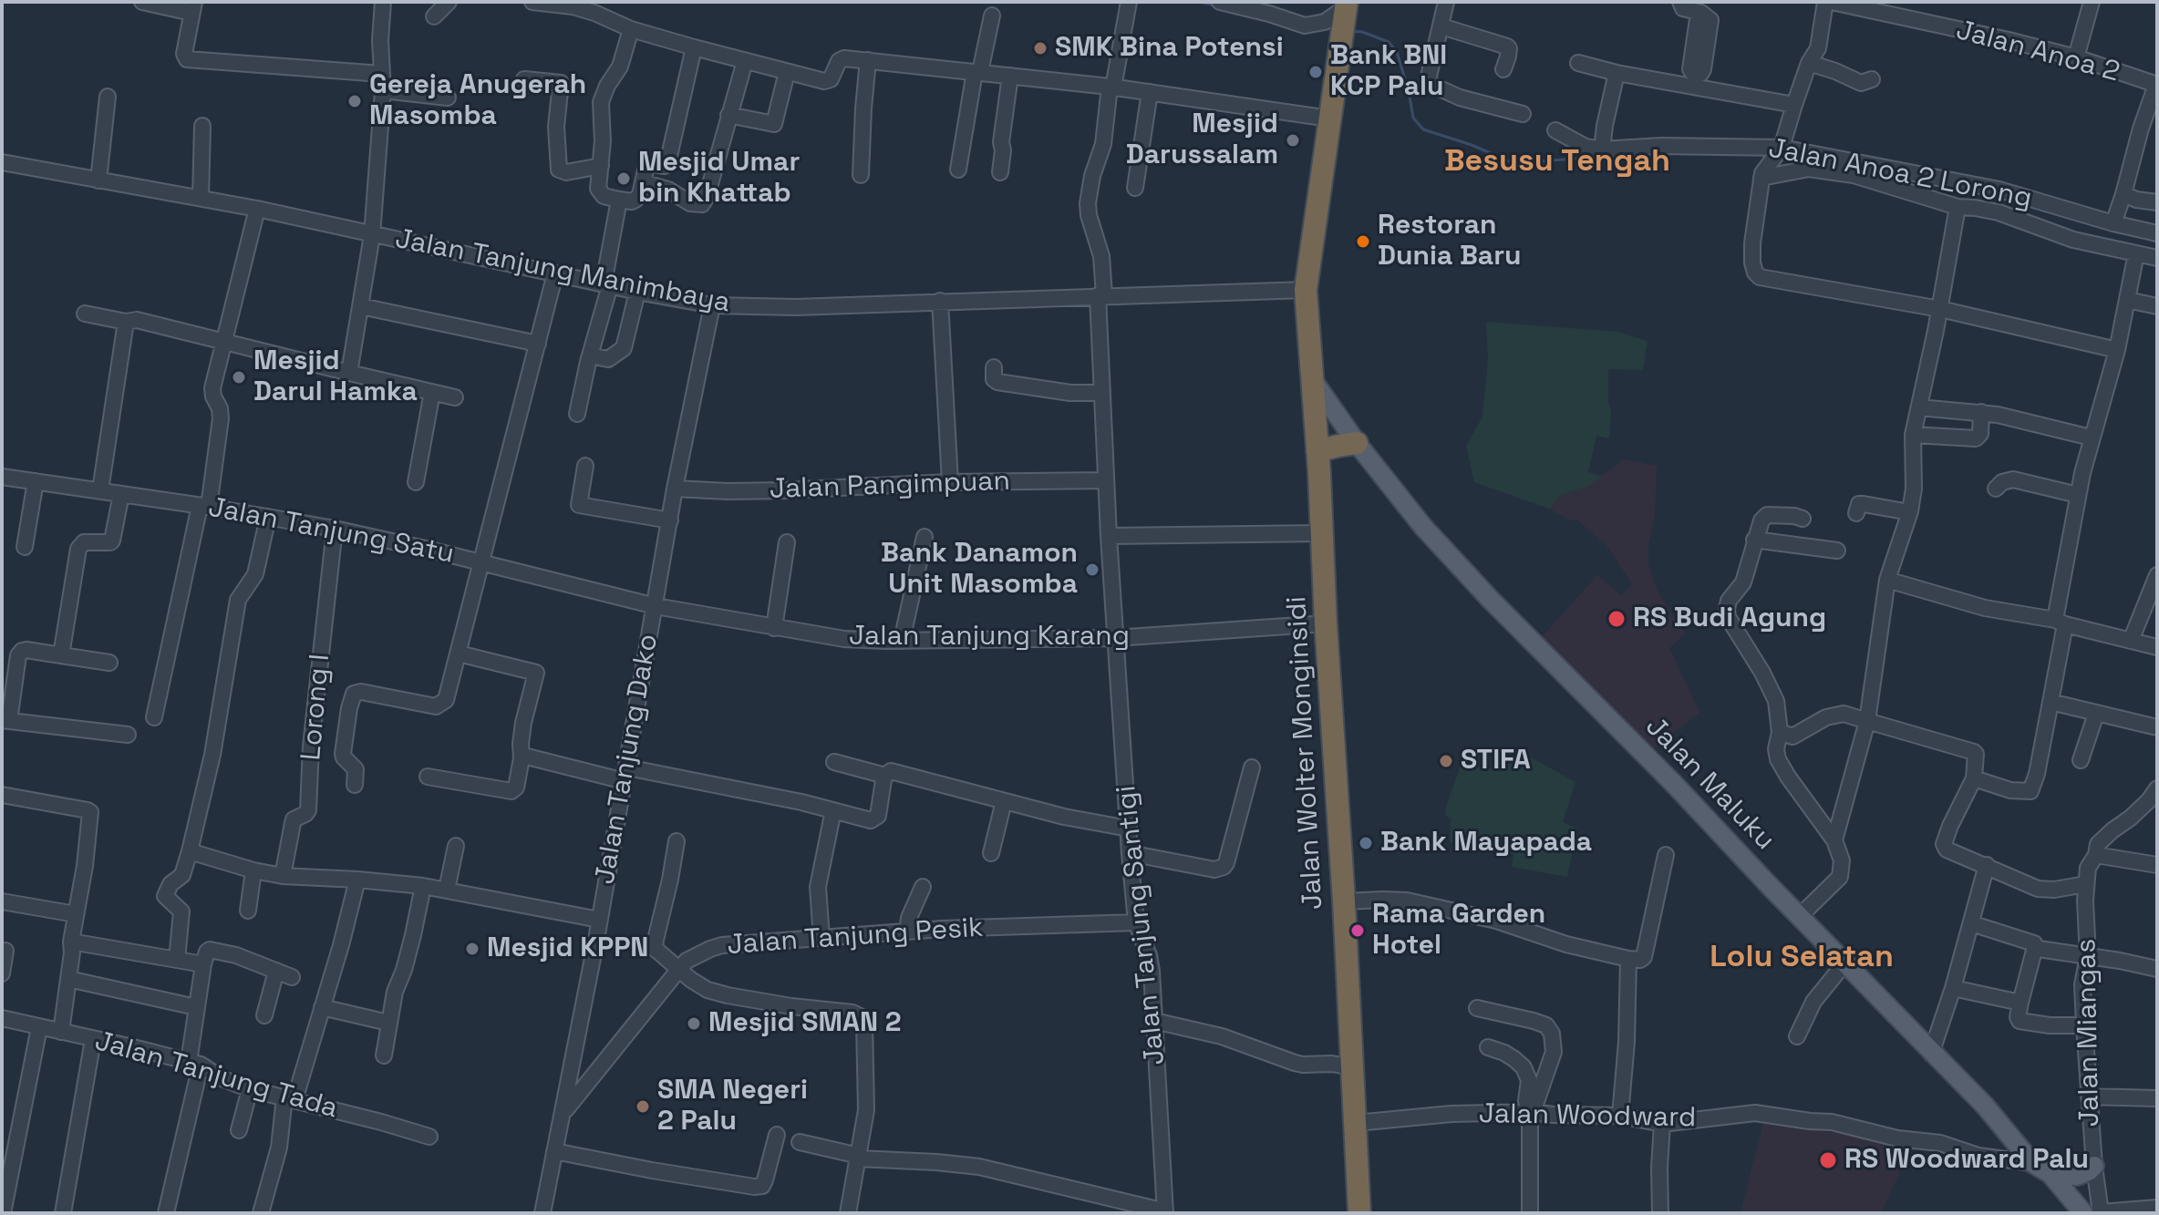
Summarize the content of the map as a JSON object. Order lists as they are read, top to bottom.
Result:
{
  "streets": {
    "highway": ["Jalan Wolter Monginsidi"],
    "main road": ["Jalan Maluku"],
    "street": [
      "Jalan Anoa 2",
      "Jalan Anoa 2 Lorong",
      "Jalan Tanjung Manimbaya",
      "Jalan Pangimpuan",
      "Jalan Tanjung Satu",
      "Jalan Tanjung Karang",
      "Lorong I",
      "Jalan Tanjung Dako",
      "Jalan Tanjung Santigi",
      "Jalan Tanjung Pesik",
      "Jalan Miangas",
      "Jalan Tanjung Tada",
      "Jalan Woodward"
    ]
  },
  "crossings": [
    ["Jalan Tanjung Manimbaya", "Jalan Wolter Monginsidi"],
    ["Jalan Tanjung Manimbaya", "Jalan Tanjung Dako"],
    ["Jalan Pangimpuan", "Jalan Tanjung Dako"],
    ["Jalan Tanjung Satu", "Jalan Tanjung Karang"],
    ["Jalan Tanjung Satu", "Lorong I"],
    ["Jalan Tanjung Satu", "Jalan Tanjung Dako"],
    ["Jalan Tanjung Karang", "Jalan Wolter Monginsidi"],
    ["Jalan Tanjung Karang", "Jalan Tanjung Dako"],
    ["Jalan Tanjung Karang", "Jalan Tanjung Santigi"],
    ["Jalan Wolter Monginsidi", "Jalan Maluku"],
    ["Jalan Wolter Monginsidi", "Jalan Woodward"],
    ["Jalan Tanjung Dako", "Jalan Tanjung Pesik"],
    ["Jalan Maluku", "Jalan Woodward"],
    ["Jalan Tanjung Santigi", "Jalan Tanjung Pesik"]
  ],
  "districts": ["Besusu Tengah", "Lolu Selatan"],
  "places": [
    "SMK Bina Potensi",
    "Bank BNI KCP Palu",
    "Gereja Anugerah Masomba",
    "Mesjid Darussalam",
    "Mesjid Umar bin Khattab",
    "Restoran Dunia Baru",
    "Mesjid Darul Hamka",
    "Bank Danamon Unit Masomba",
    "RS Budi Agung",
    "STIFA",
    "Bank Mayapada",
    "Rama Garden Hotel",
    "Mesjid KPPN",
    "Mesjid SMAN 2",
    "SMA Negeri 2 Palu",
    "RS Woodward Palu"
  ]
}
